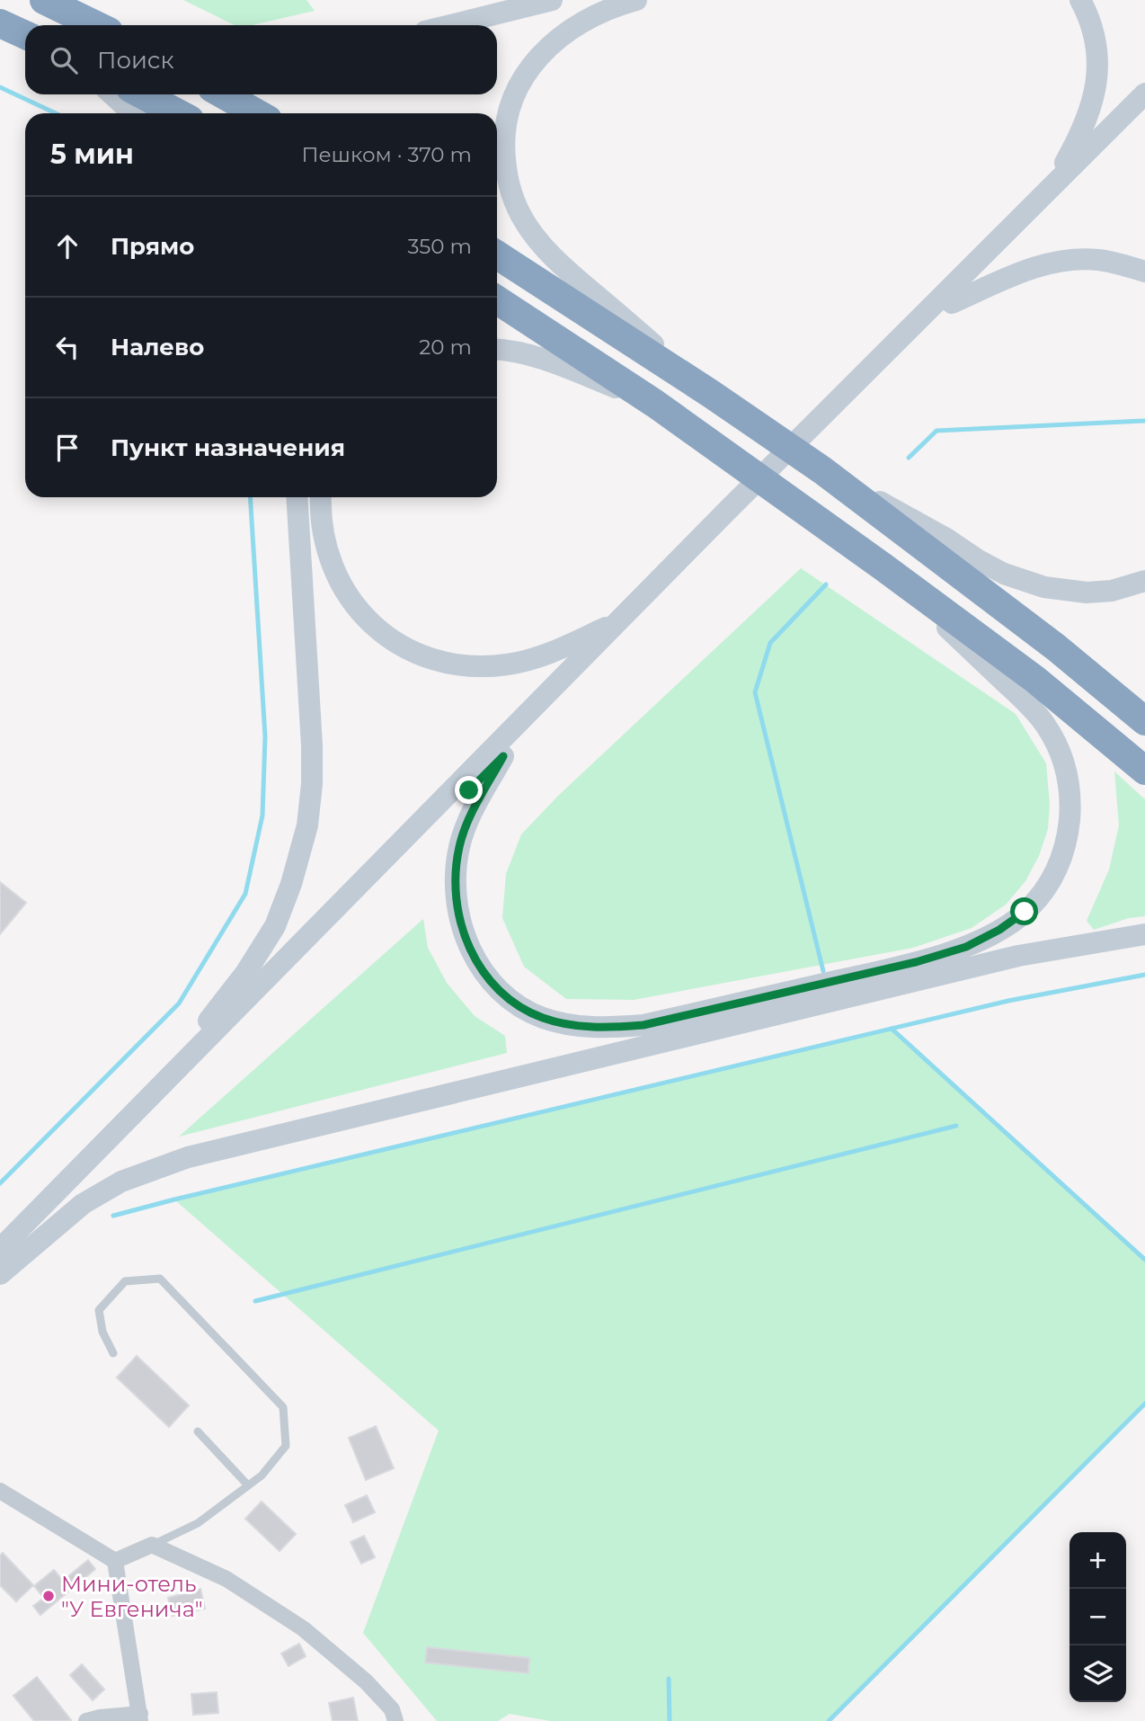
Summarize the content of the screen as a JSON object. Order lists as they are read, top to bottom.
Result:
{
  "places": ["Мини-отель \"У Евгенича\""],
  "page": {
    "search": "Поиск",
    "heading": ["5 мин", "Пешком · 370 m"],
    "list": [
      ["Прямо", "350 m"],
      ["Налево", "20 m"],
      "Пункт назначения"
    ],
    "map_buttons": ["+", "−"]
  }
}
